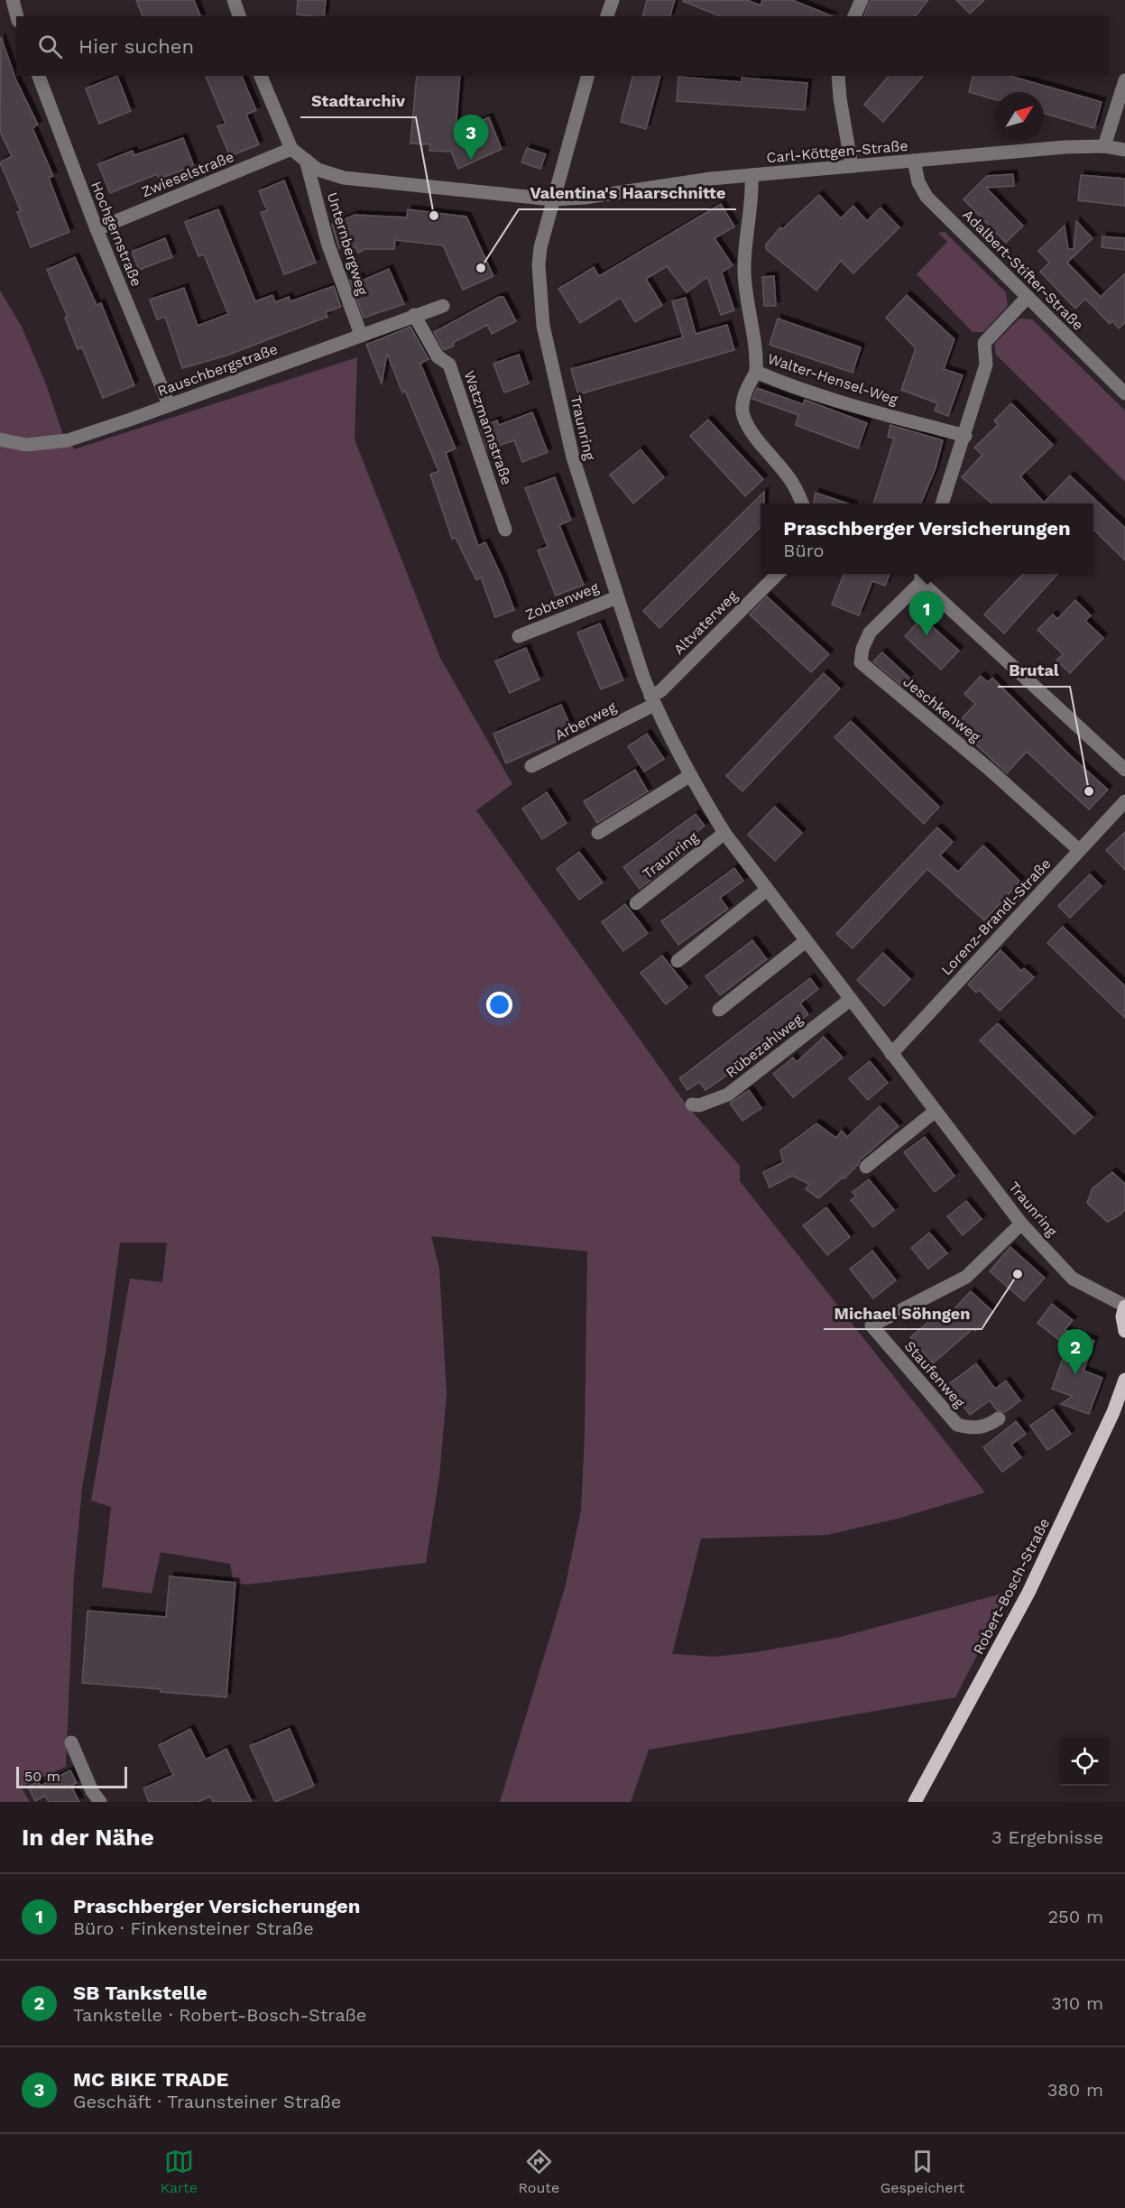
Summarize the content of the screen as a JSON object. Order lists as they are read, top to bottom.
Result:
{
  "streets": {
    "main road": ["Robert-Bosch-Straße"],
    "street": [
      "Carl-Köttgen-Straße",
      "Zwieselstraße",
      "Hochgernstraße",
      "Unternbergweg",
      "Adalbert-Stifter-Straße",
      "Rauschbergstraße",
      "Walter-Hensel-Weg",
      "Watzmannstraße",
      "Traunring",
      "Zobtenweg",
      "Altvaterweg",
      "Jeschkenweg",
      "Arberweg",
      "Lorenz-Brandl-Straße",
      "Rübezahlweg",
      "Staufenweg"
    ]
  },
  "crossings": [
    ["Carl-Köttgen-Straße", "Zwieselstraße"],
    ["Carl-Köttgen-Straße", "Unternbergweg"],
    ["Carl-Köttgen-Straße", "Adalbert-Stifter-Straße"],
    ["Carl-Köttgen-Straße", "Walter-Hensel-Weg"],
    ["Carl-Köttgen-Straße", "Traunring"],
    ["Zwieselstraße", "Hochgernstraße"],
    ["Hochgernstraße", "Rauschbergstraße"],
    ["Unternbergweg", "Rauschbergstraße"],
    ["Rauschbergstraße", "Watzmannstraße"],
    ["Traunring", "Zobtenweg"],
    ["Traunring", "Altvaterweg"],
    ["Traunring", "Arberweg"],
    ["Traunring", "Lorenz-Brandl-Straße"],
    ["Traunring", "Rübezahlweg"],
    ["Traunring", "Staufenweg"],
    ["Altvaterweg", "Arberweg"],
    ["Jeschkenweg", "Lorenz-Brandl-Straße"]
  ],
  "places": [
    "Stadtarchiv",
    "Valentina's Haarschnitte",
    "Brutal",
    "Michael Söhngen"
  ],
  "scale_bar": "50 m",
  "north": "top right",
  "page": {
    "search": "Hier suchen",
    "pins": ["3", "1", "2"],
    "popup": ["Praschberger Versicherungen", "Büro"],
    "scale": "50 m",
    "heading": ["In der Nähe", "3 Ergebnisse"],
    "list": [
      {
        "mark": "1",
        "name": "Praschberger Versicherungen",
        "note": "Büro · Finkensteiner Straße",
        "value": "250 m"
      },
      {
        "mark": "2",
        "name": "SB Tankstelle",
        "note": "Tankstelle · Robert-Bosch-Straße",
        "value": "310 m"
      },
      {
        "mark": "3",
        "name": "MC BIKE TRADE",
        "note": "Geschäft · Traunsteiner Straße",
        "value": "380 m"
      }
    ],
    "nav": ["Karte", "Route", "Gespeichert"]
  }
}
